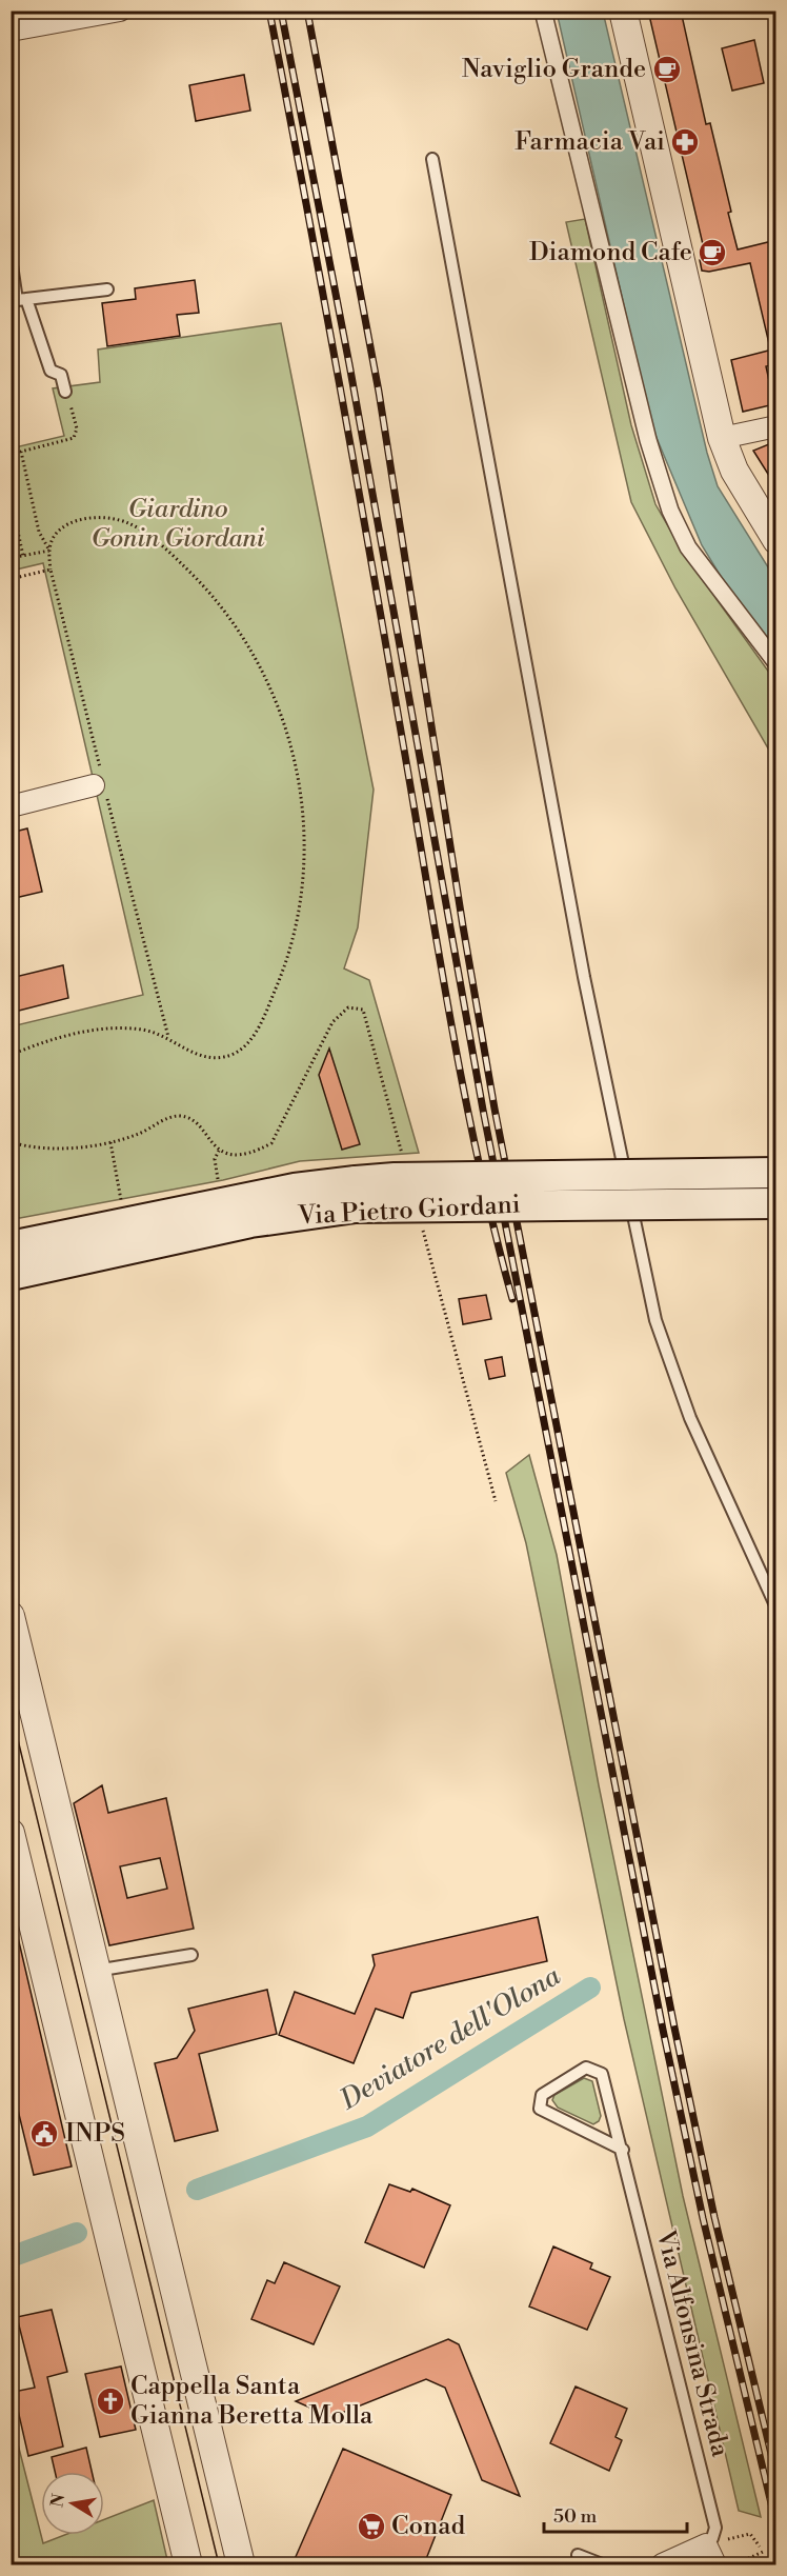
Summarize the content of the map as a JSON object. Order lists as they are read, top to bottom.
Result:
{
  "streets": {
    "main road": ["Via Pietro Giordani"],
    "lane": ["Via Alfonsina Strada"]
  },
  "water": ["Deviatore dell'Olona"],
  "parks": ["Giardino Gonin Giordani"],
  "places": {
    "cafe": ["Naviglio Grande", "Diamond Cafe"],
    "pharmacy": ["Farmacia Vai"],
    "public building": ["INPS"],
    "church": ["Cappella Santa Gianna Beretta Molla"],
    "supermarket": ["Conad"]
  },
  "scale_bar": "50 m",
  "north": "left"
}
